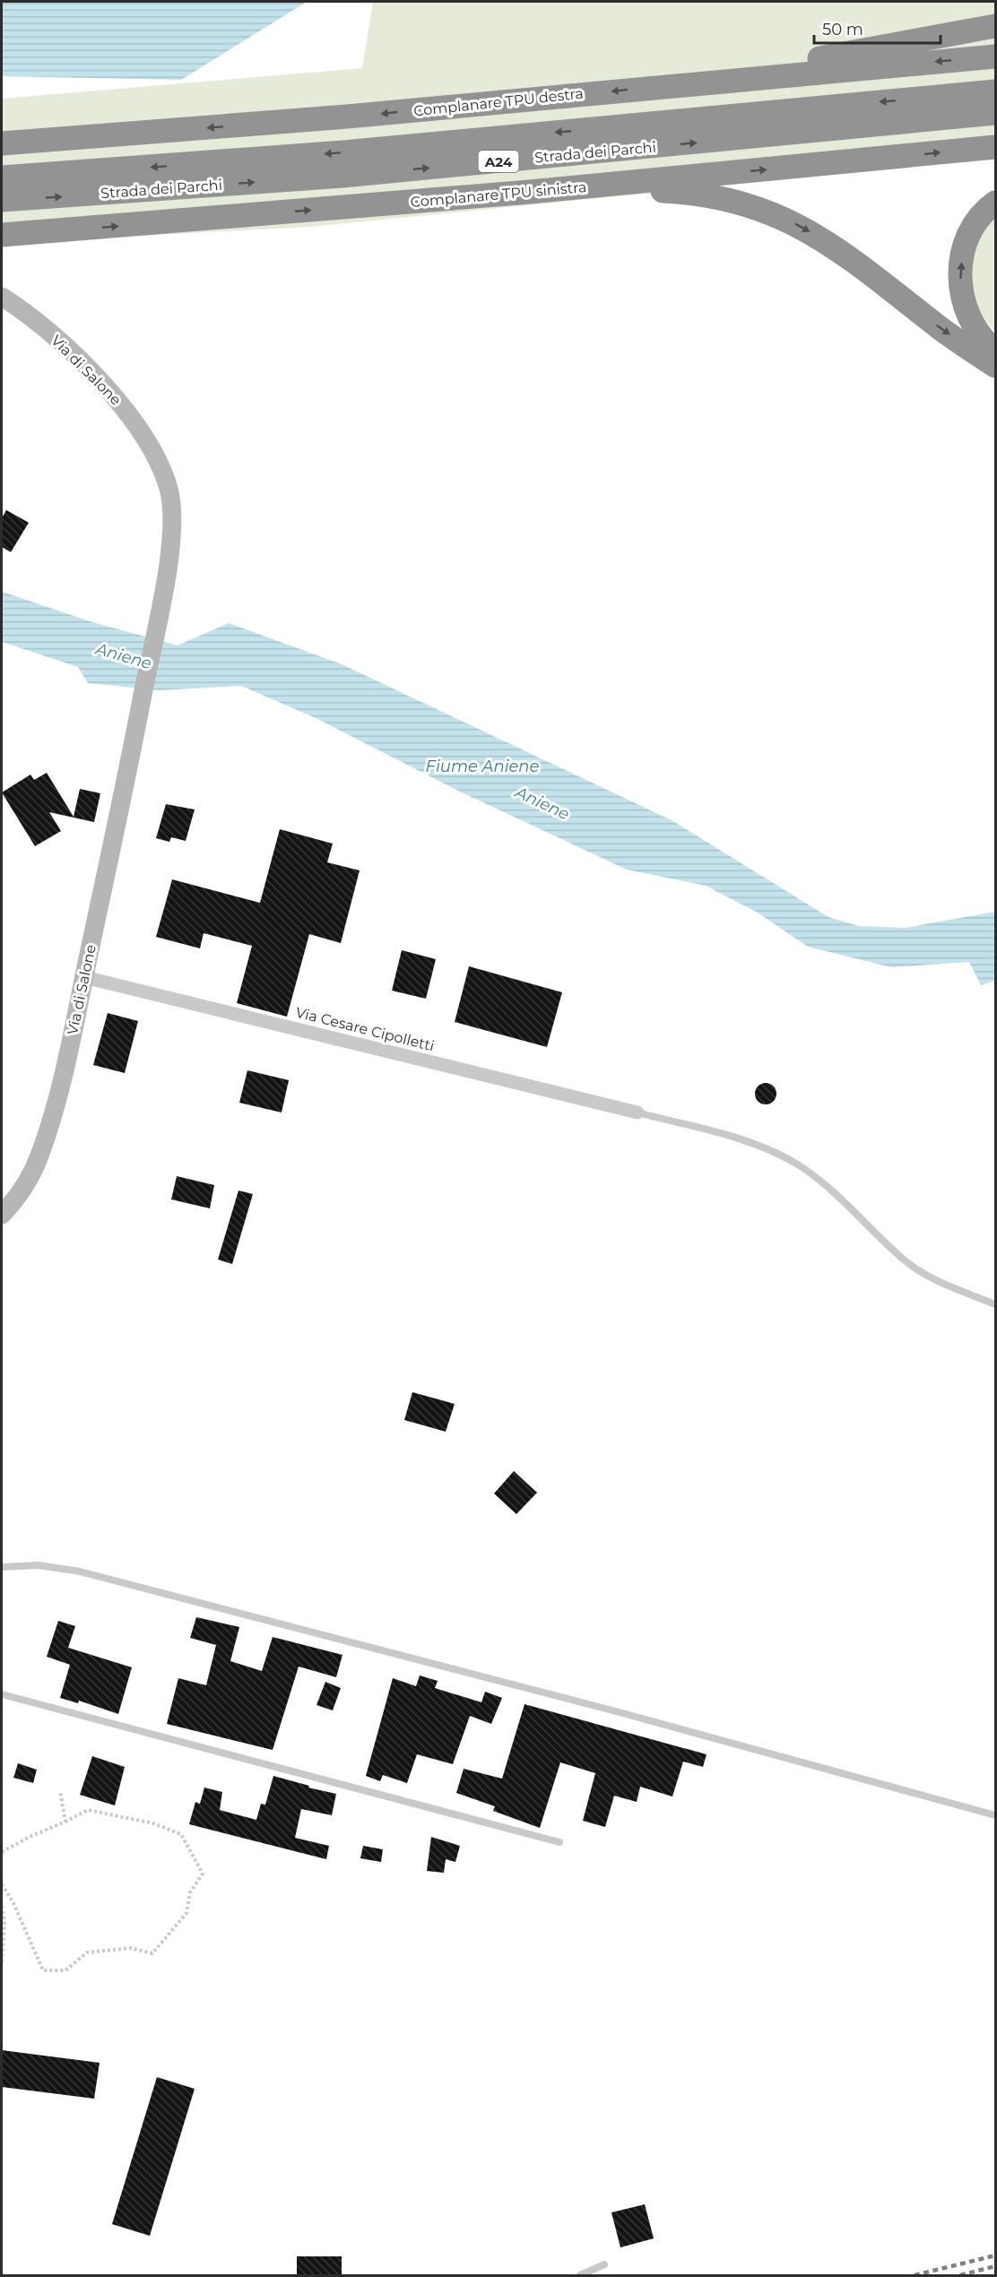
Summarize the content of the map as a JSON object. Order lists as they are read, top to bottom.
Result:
{
  "streets": {
    "highway": [
      "Complanare TPU destra",
      "Strada dei Parchi",
      "A24",
      "Complanare TPU sinistra"
    ],
    "street": ["Via di Salone", "Via Cesare Cipolletti"]
  },
  "crossings": [
    ["Via di Salone", "Via Cesare Cipolletti"]
  ],
  "water": ["Aniene", "Fiume Aniene"],
  "scale_bar": "50 m"
}
